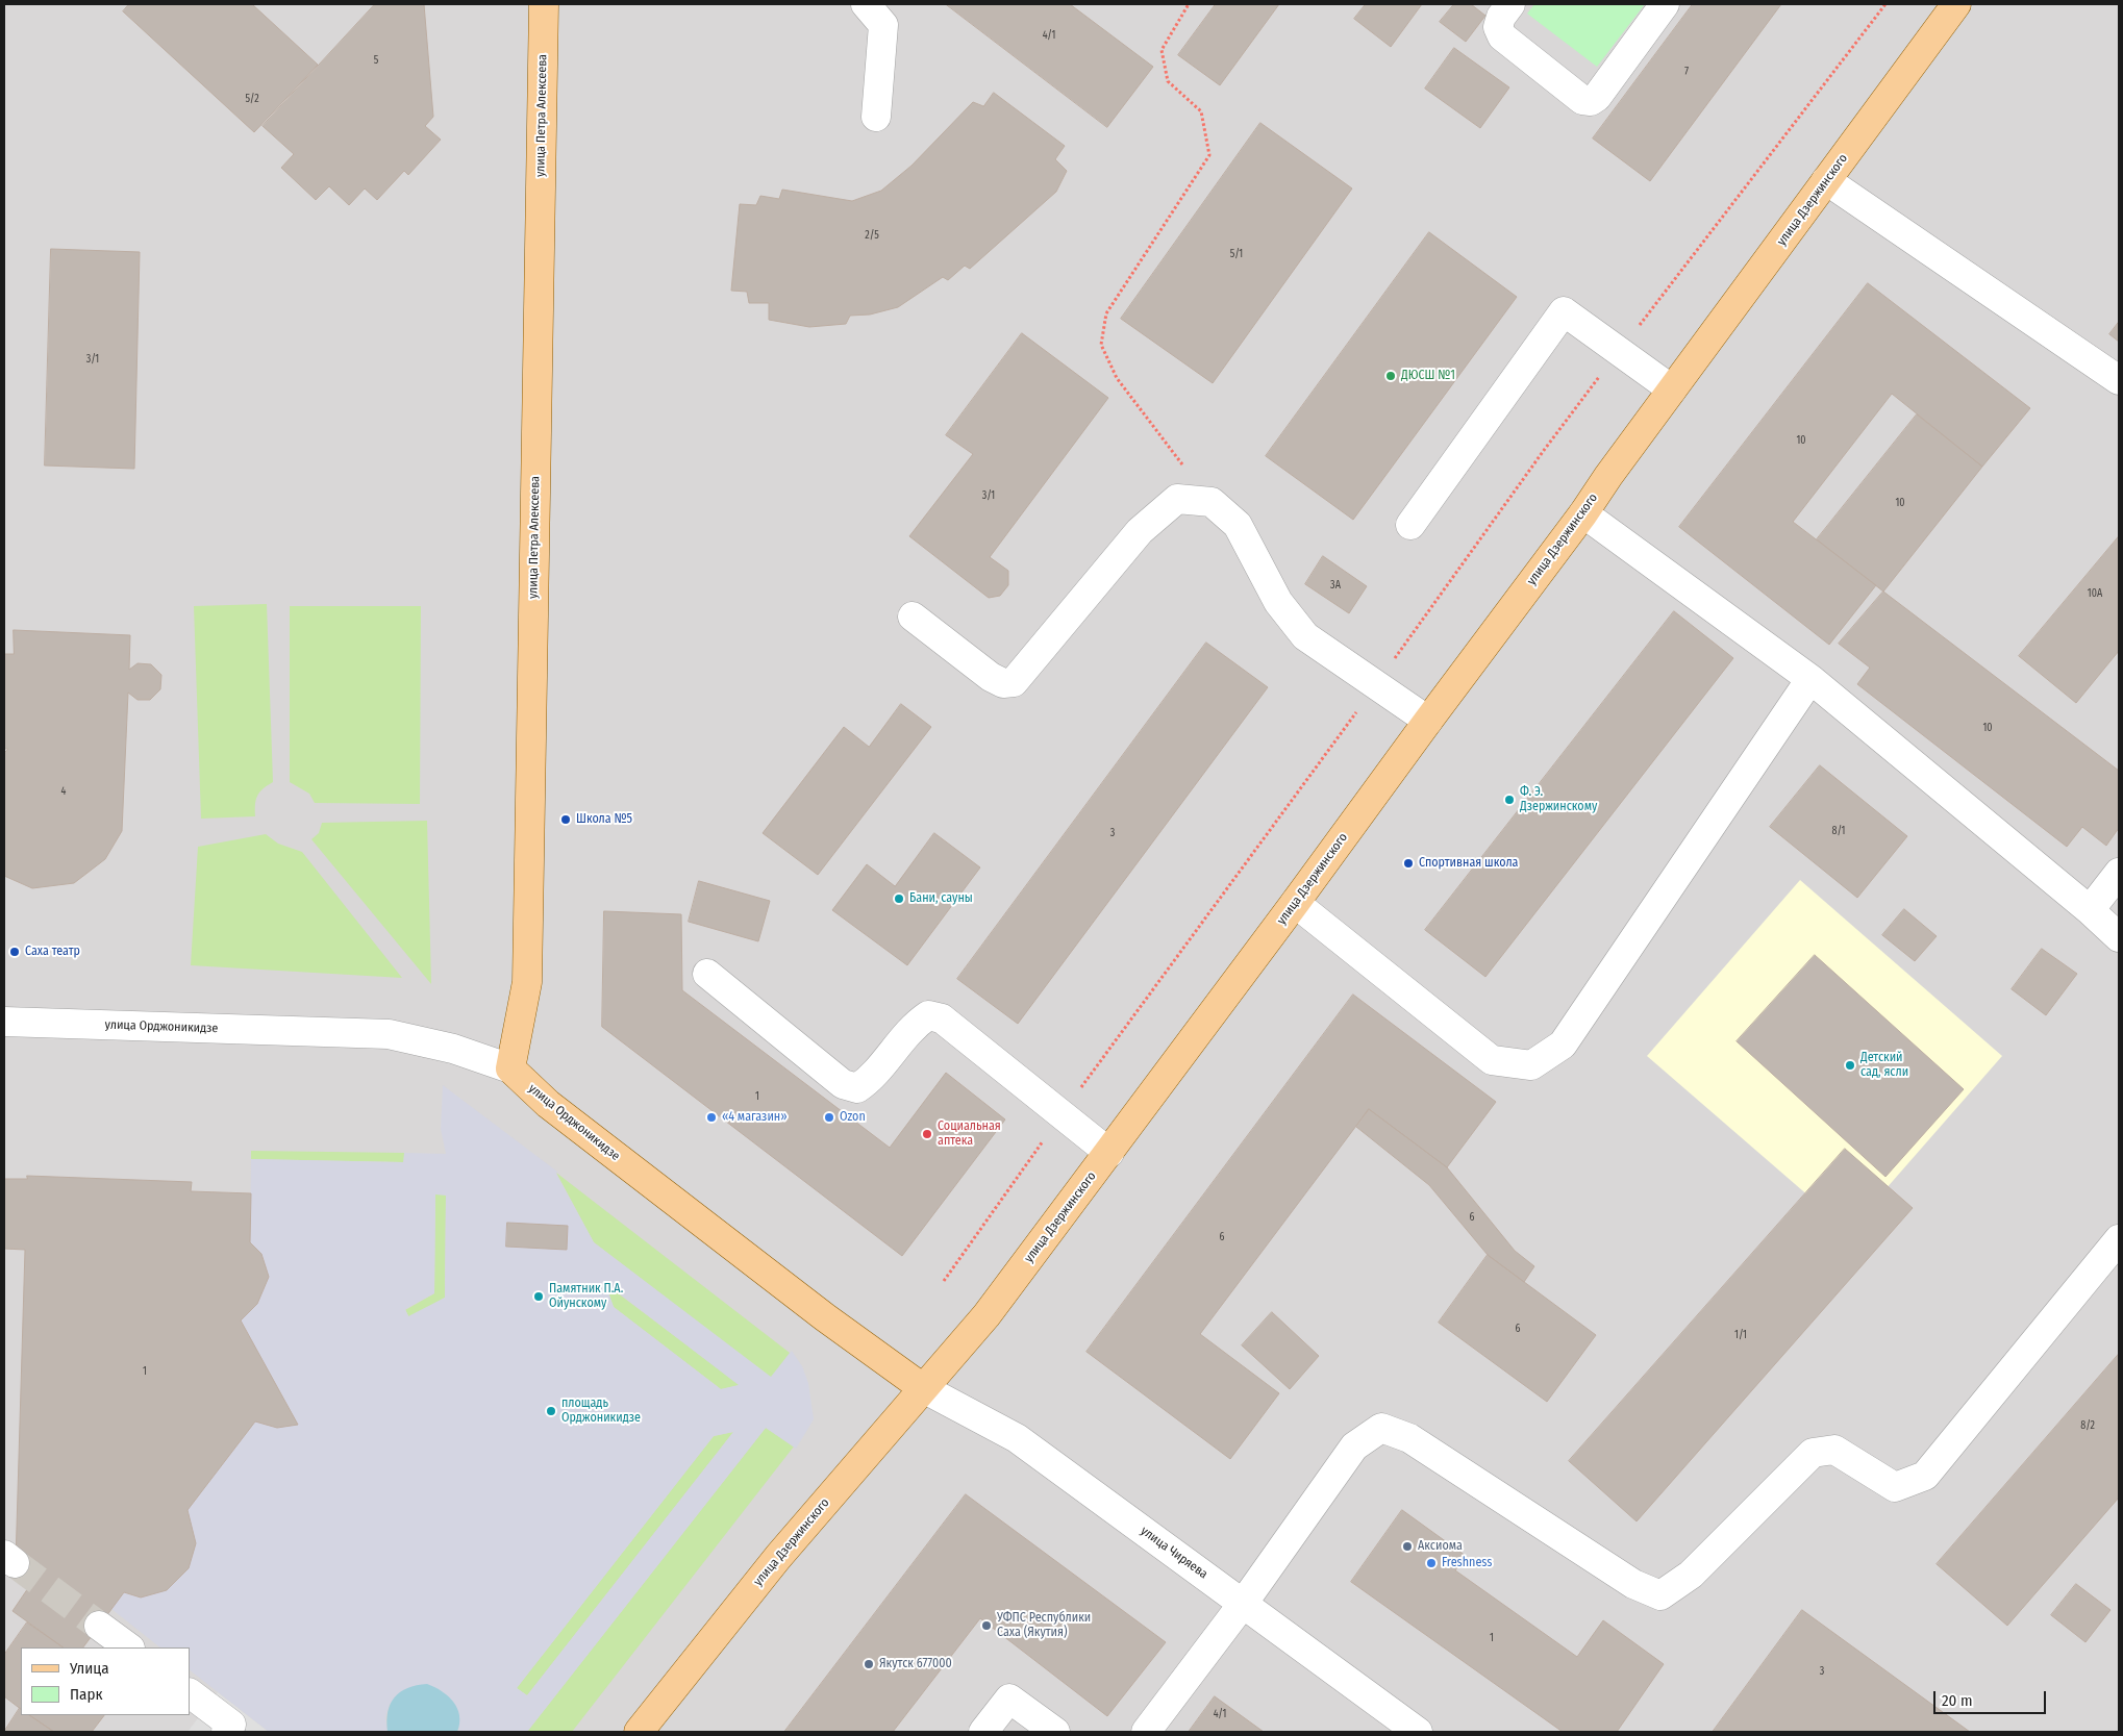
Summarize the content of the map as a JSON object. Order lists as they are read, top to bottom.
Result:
{
  "streets": {
    "main road": ["улица Петра Алексеева", "улица Дзержинского", "улица Орджоникидзе"],
    "street": ["улица Чиряева"]
  },
  "crossings": [
    ["улица Петра Алексеева", "улица Орджоникидзе"],
    ["улица Дзержинского", "улица Орджоникидзе"],
    ["улица Дзержинского", "улица Чиряева"],
    ["улица Орджоникидзе", "улица Чиряева"]
  ],
  "places": [
    "ДЮСШ №1",
    "Ф. Э. Дзержинскому",
    "Школа №5",
    "Спортивная школа",
    "Бани, сауны",
    "Саха театр",
    "Детский сад, ясли",
    "«4 магазин»",
    "Ozon",
    "Социальная аптека",
    "Памятник П.А. Ойунскому",
    "площадь Орджоникидзе",
    "Аксиома",
    "Freshness",
    "УФПС Республики Саха (Якутия)",
    "Якутск 677000"
  ],
  "house_numbers": [
    "4/1",
    "5",
    "7",
    "5/2",
    "2/5",
    "5/1",
    "3/1",
    "10",
    "3/1",
    "10",
    "3А",
    "10А",
    "10",
    "4",
    "8/1",
    "3",
    "1",
    "6",
    "6",
    "6",
    "1/1",
    "1",
    "8/2",
    "1",
    "3",
    "4/1"
  ],
  "legend": ["Улица", "Парк"],
  "scale_bar": "20 m"
}
